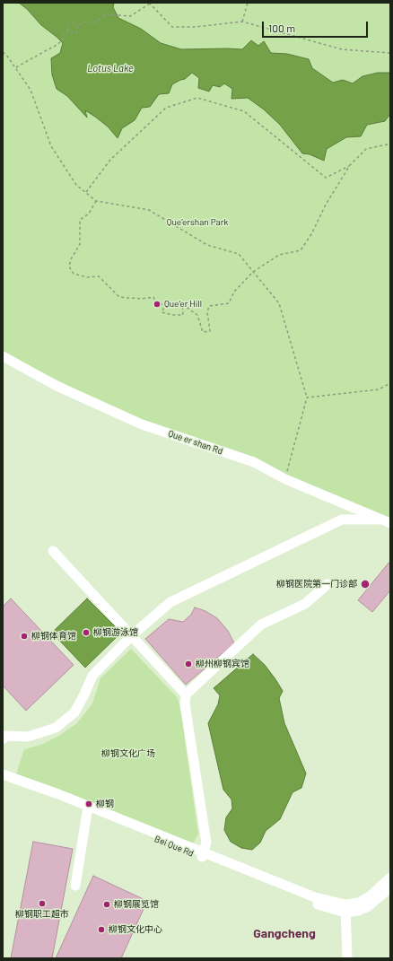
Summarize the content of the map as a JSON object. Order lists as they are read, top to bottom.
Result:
{
  "streets": {
    "street": ["Que er shan Rd", "Bei Que Rd"]
  },
  "districts": ["Gangcheng"],
  "water": ["Lotus Lake"],
  "parks": ["Que‘ershan Park", "柳钢文化广场"],
  "places": [
    "Que‘er Hill",
    "柳钢医院第一门诊部",
    "柳钢游泳馆",
    "柳钢体育馆",
    "柳州柳钢宾馆",
    "柳钢",
    "柳钢职工超市",
    "柳钢展览馆",
    "柳钢文化中心"
  ],
  "scale_bar": "100 m"
}
